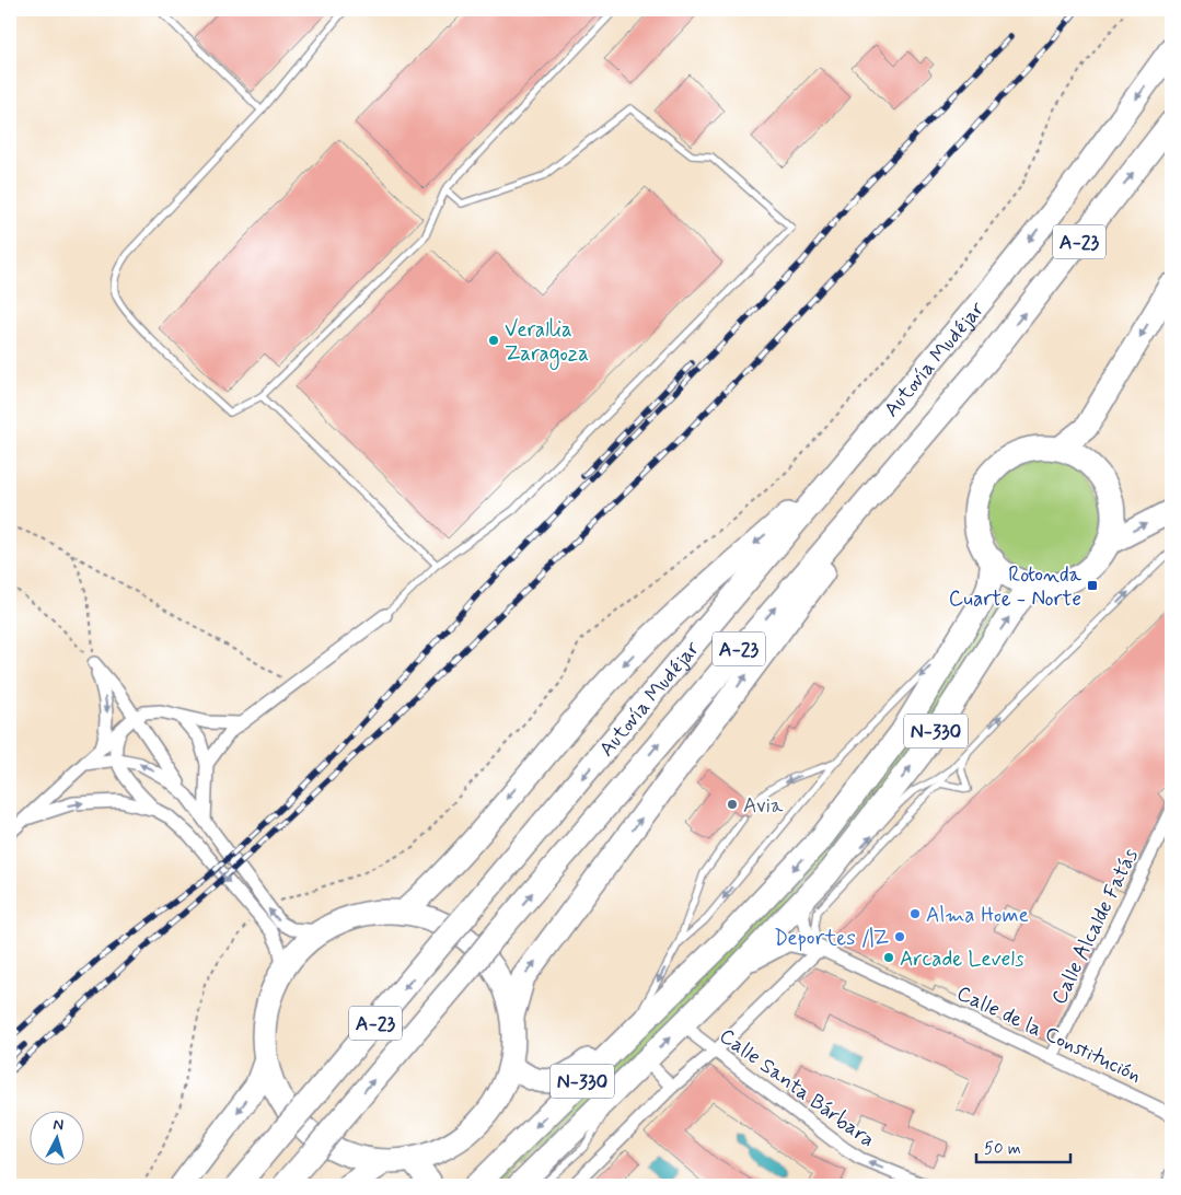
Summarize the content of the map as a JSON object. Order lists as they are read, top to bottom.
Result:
{
  "streets": {
    "highway": ["A-23", "Autovía Mudéjar", "N-330"],
    "street": ["Calle Alcalde Fatás", "Calle de la Constitución", "Calle Santa Bárbara"]
  },
  "crossings": [
    ["N-330", "Calle de la Constitución"],
    ["N-330", "Calle Santa Bárbara"],
    ["Calle Alcalde Fatás", "Calle de la Constitución"]
  ],
  "one_way": ["Calle Santa Bárbara"],
  "places": {
    "other": [
      "Verallia Zaragoza",
      "Avia",
      "Alma Home",
      "Deportes /|Z",
      "Arcade Levels"
    ],
    "transit": ["Rotonda Cuarte - Norte"]
  },
  "scale_bar": "50 m",
  "north": "top"
}
